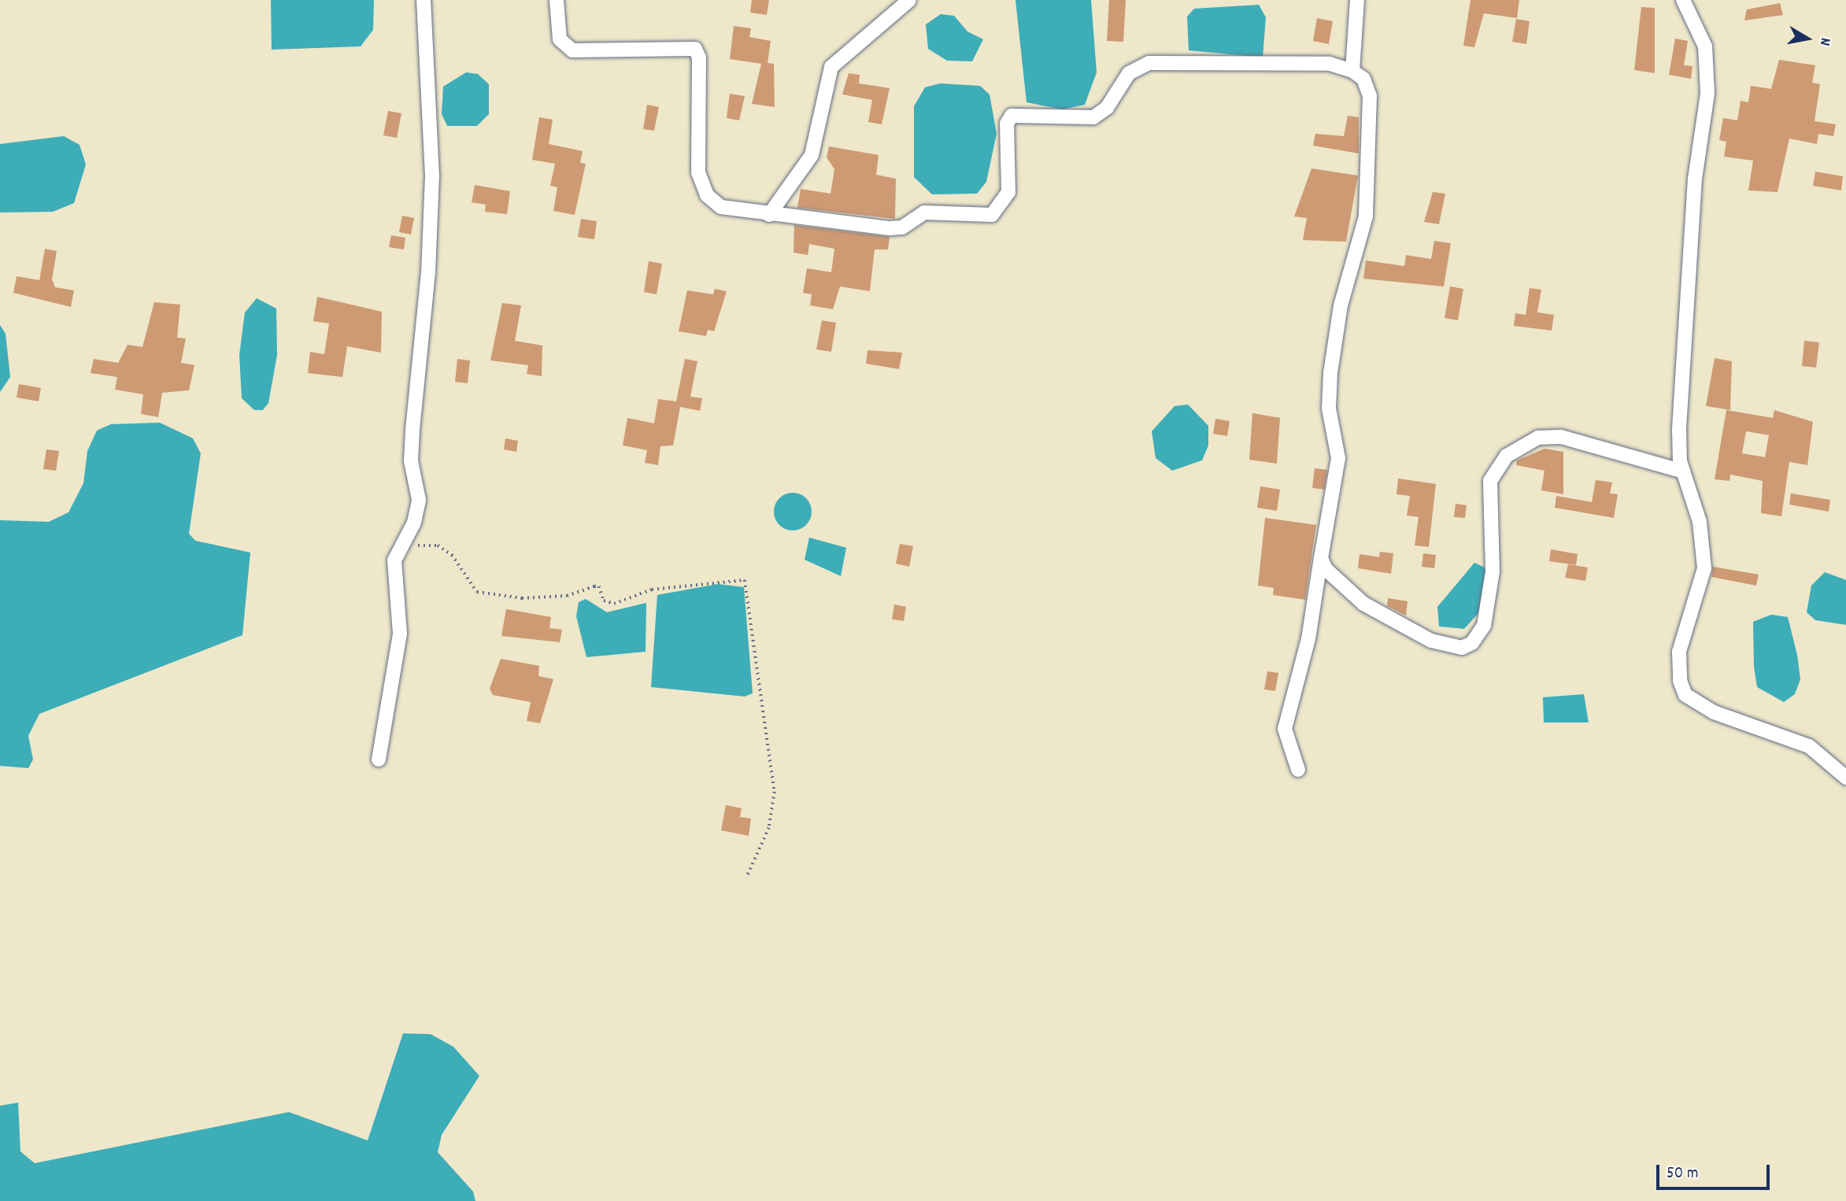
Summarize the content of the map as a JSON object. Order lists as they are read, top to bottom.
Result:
{
  "scale_bar": "50 m",
  "north": "right"
}
